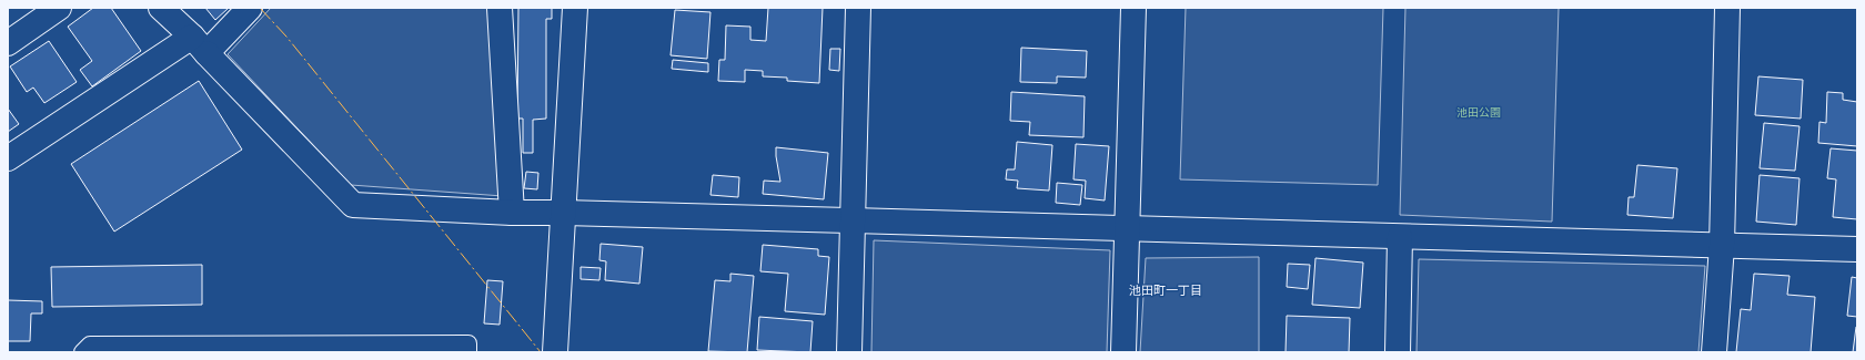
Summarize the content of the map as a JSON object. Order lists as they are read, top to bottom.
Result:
{
  "districts": ["池田町一丁目"],
  "parks": ["池田公園"]
}
